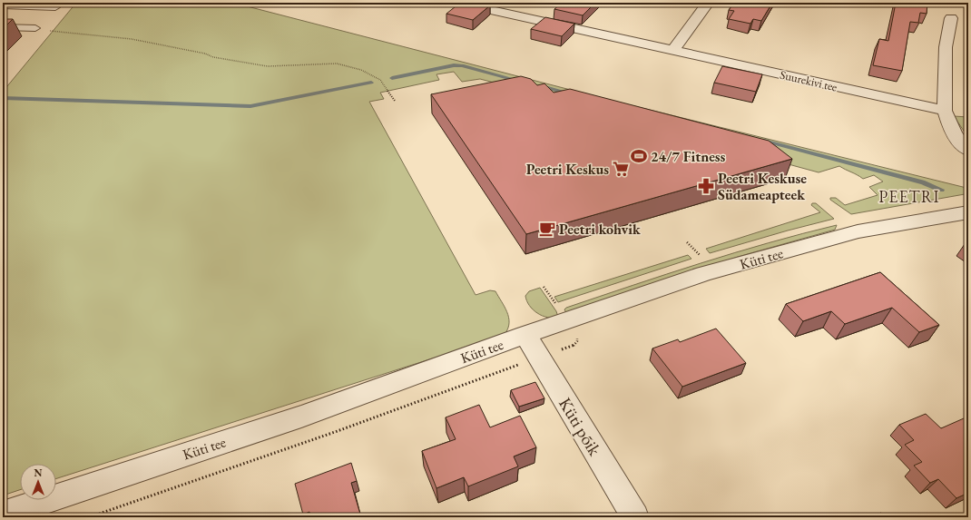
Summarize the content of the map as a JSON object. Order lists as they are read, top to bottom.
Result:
{
  "streets": {
    "street": ["Suurekivi tee", "Küti tee", "Küti põik"]
  },
  "crossings": [
    ["Küti tee", "Küti põik"]
  ],
  "districts": ["PEETRI"],
  "places": {
    "sports": ["24/7 Fitness"],
    "supermarket": ["Peetri Keskus"],
    "pharmacy": ["Peetri Keskuse Südameapteek"],
    "cafe": ["Peetri kohvik"]
  },
  "north": "top"
}
